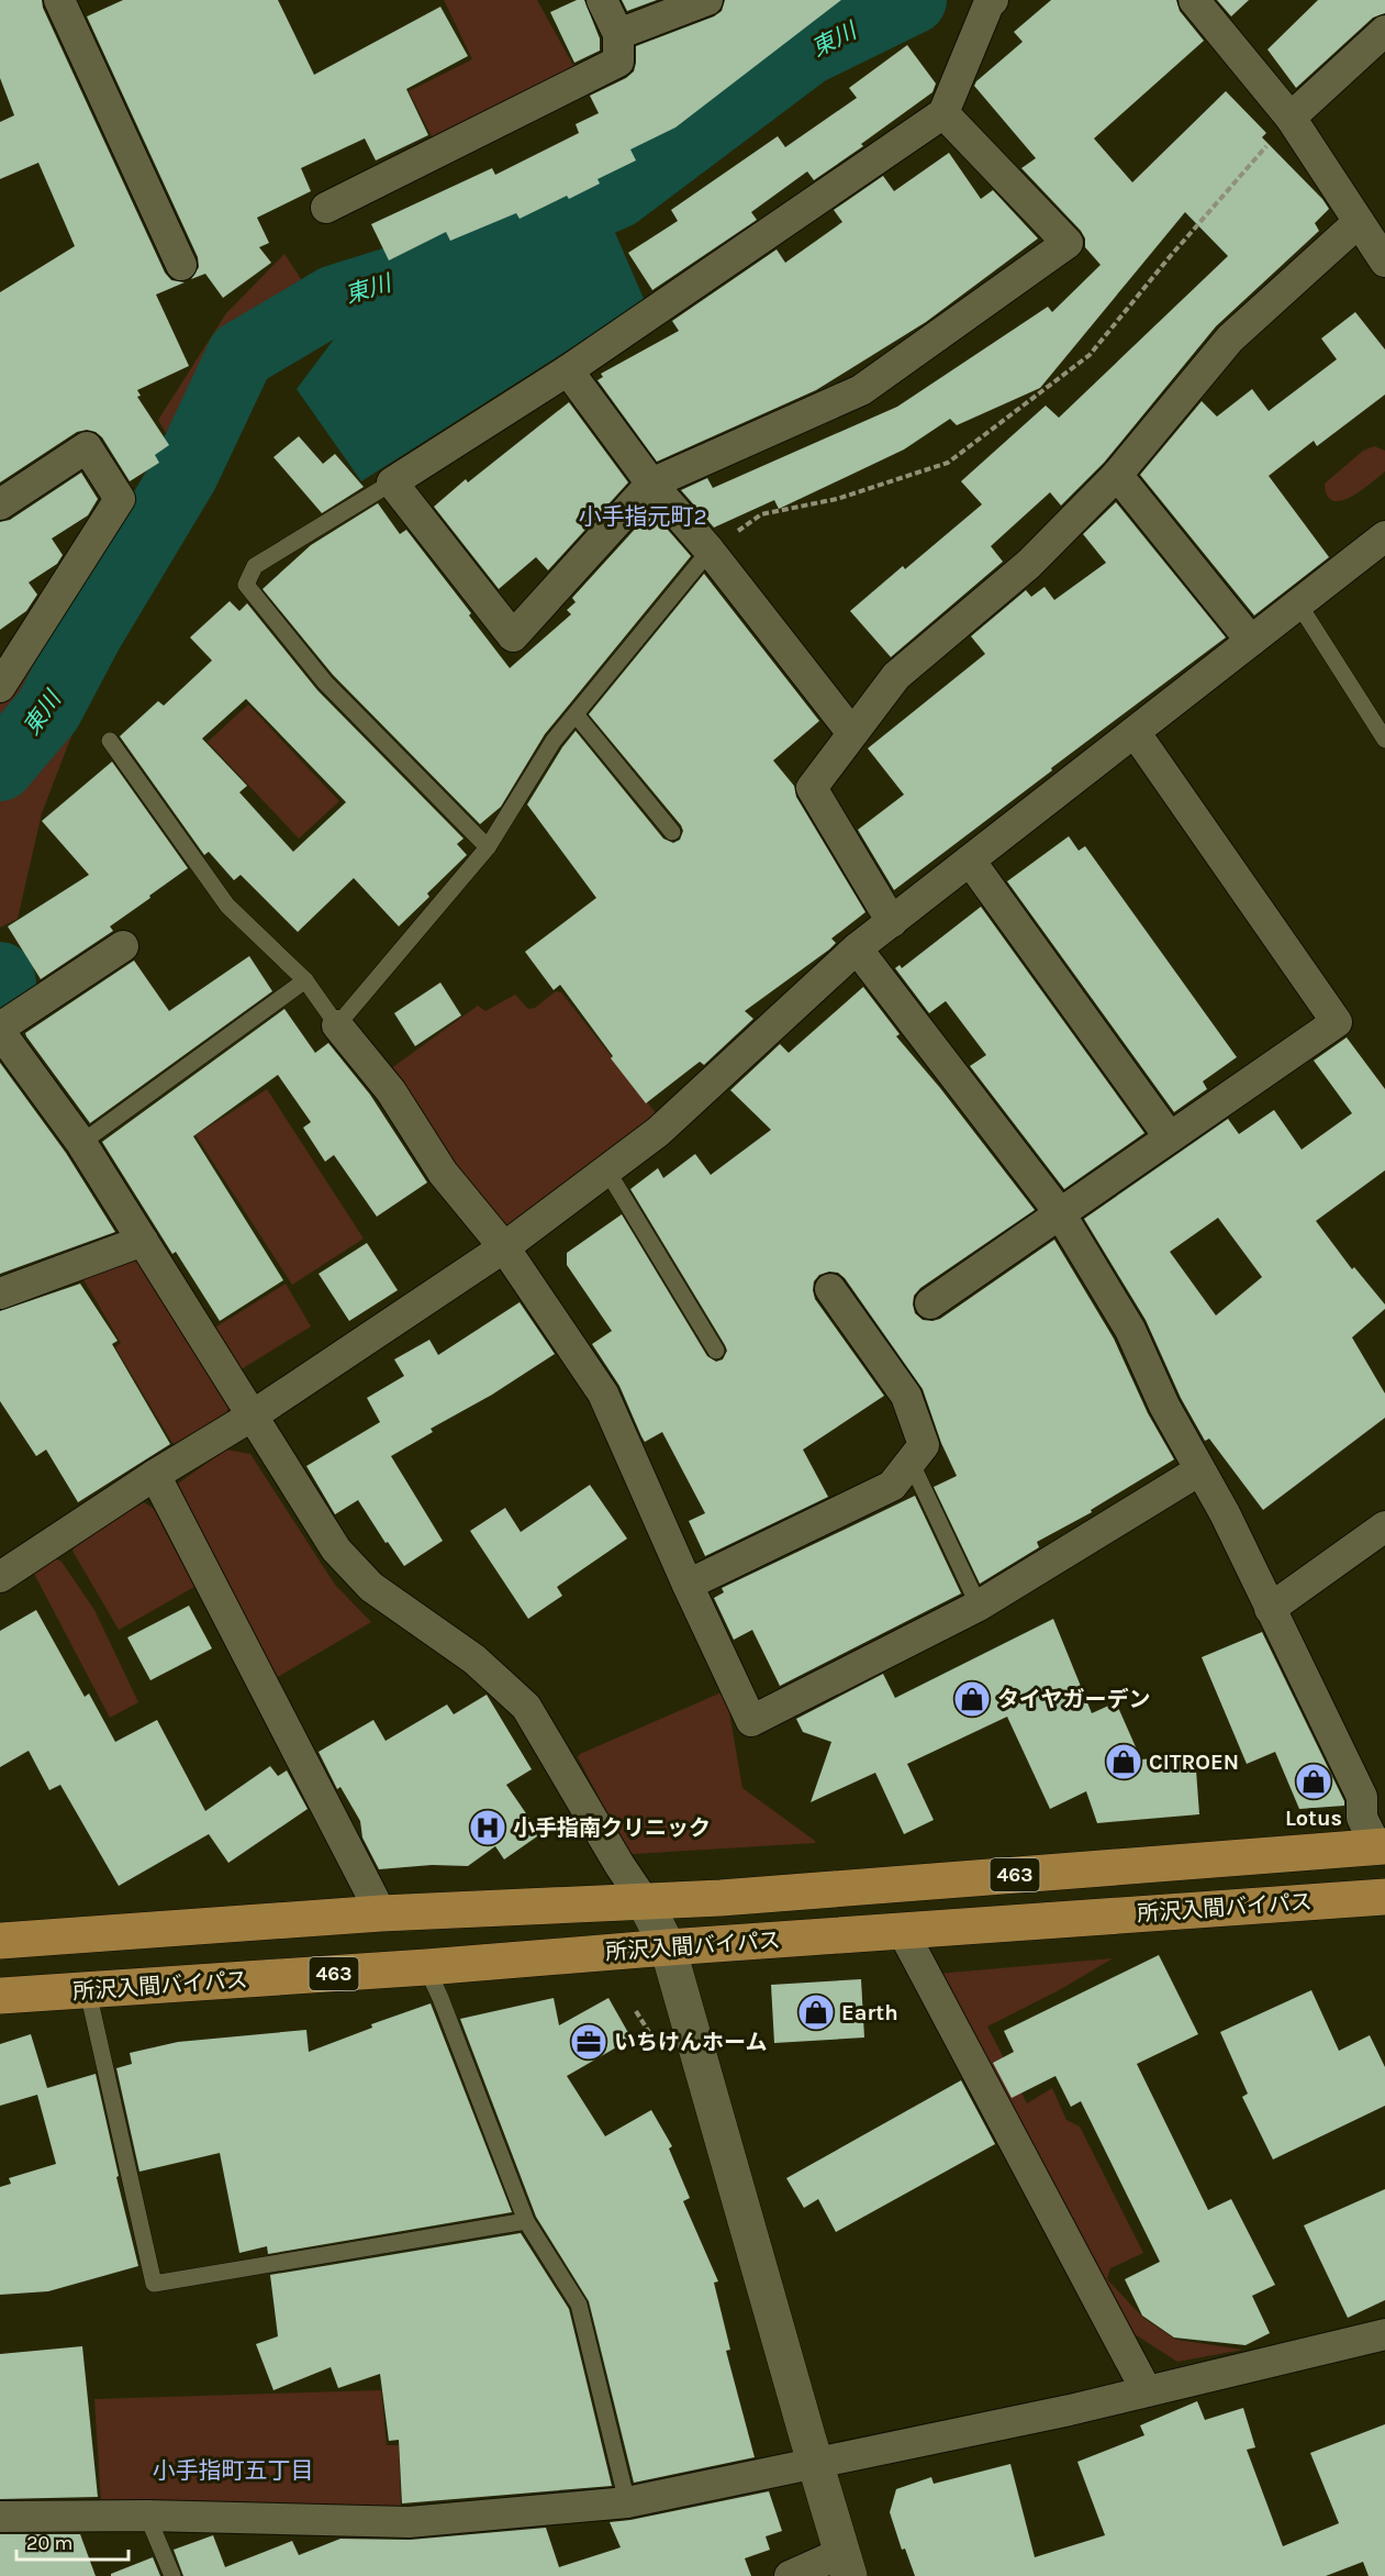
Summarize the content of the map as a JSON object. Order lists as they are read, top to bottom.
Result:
{
  "streets": {
    "highway": ["463", "所沢入間バイパス"]
  },
  "districts": ["小手指元町2", "小手指町五丁目"],
  "water": ["東川"],
  "places": {
    "shop": [
      "タイヤガーデン",
      "CITROEN",
      "Lotus",
      "Earth"
    ],
    "hospital": ["小手指南クリニック"],
    "office": ["いちけんホーム"]
  },
  "scale_bar": "20 m"
}
